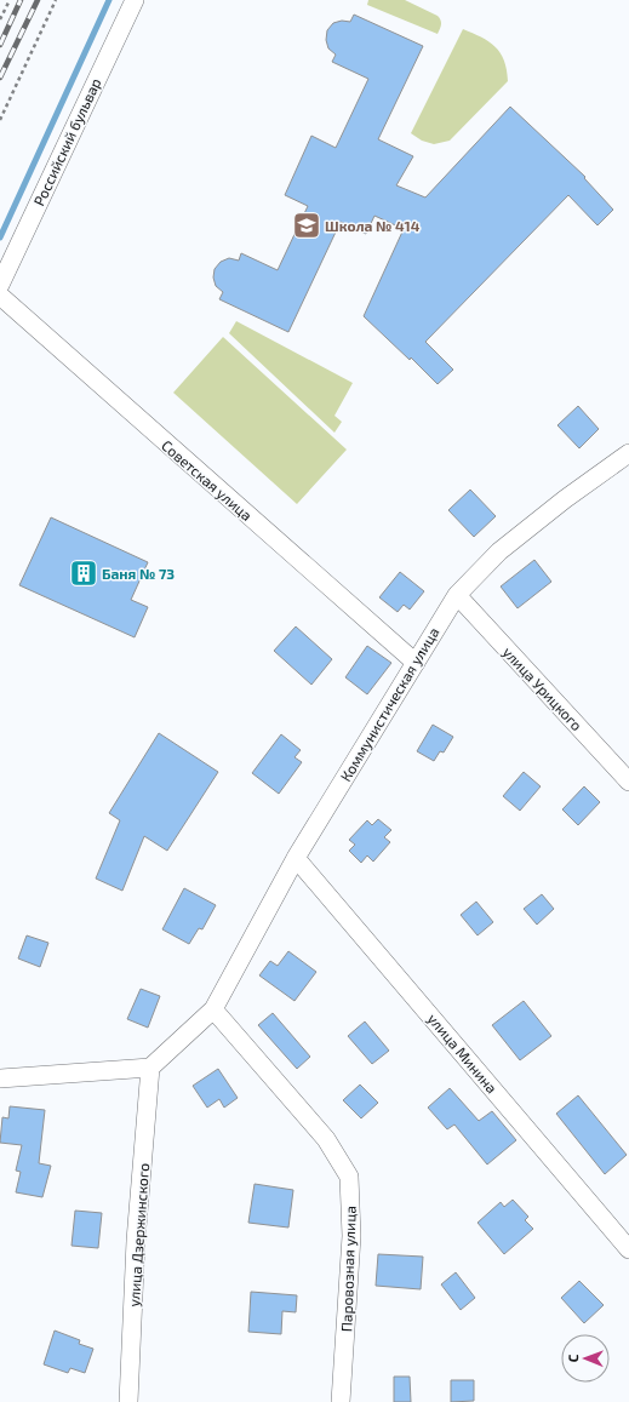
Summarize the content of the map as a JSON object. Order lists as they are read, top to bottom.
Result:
{
  "streets": {
    "street": [
      "Российский бульвар",
      "Советская улица",
      "улица Урицкого",
      "Коммунистическая улица",
      "улица Минина",
      "улица Дзержинского",
      "Паровозная улица"
    ]
  },
  "crossings": [
    ["Советская улица", "Коммунистическая улица"],
    ["улица Урицкого", "Коммунистическая улица"],
    ["Коммунистическая улица", "улица Минина"],
    ["Коммунистическая улица", "улица Дзержинского"],
    ["Коммунистическая улица", "Паровозная улица"]
  ],
  "places": {
    "school or university": ["Школа № 414"],
    "building": ["Баня № 73"]
  },
  "north": "left"
}
